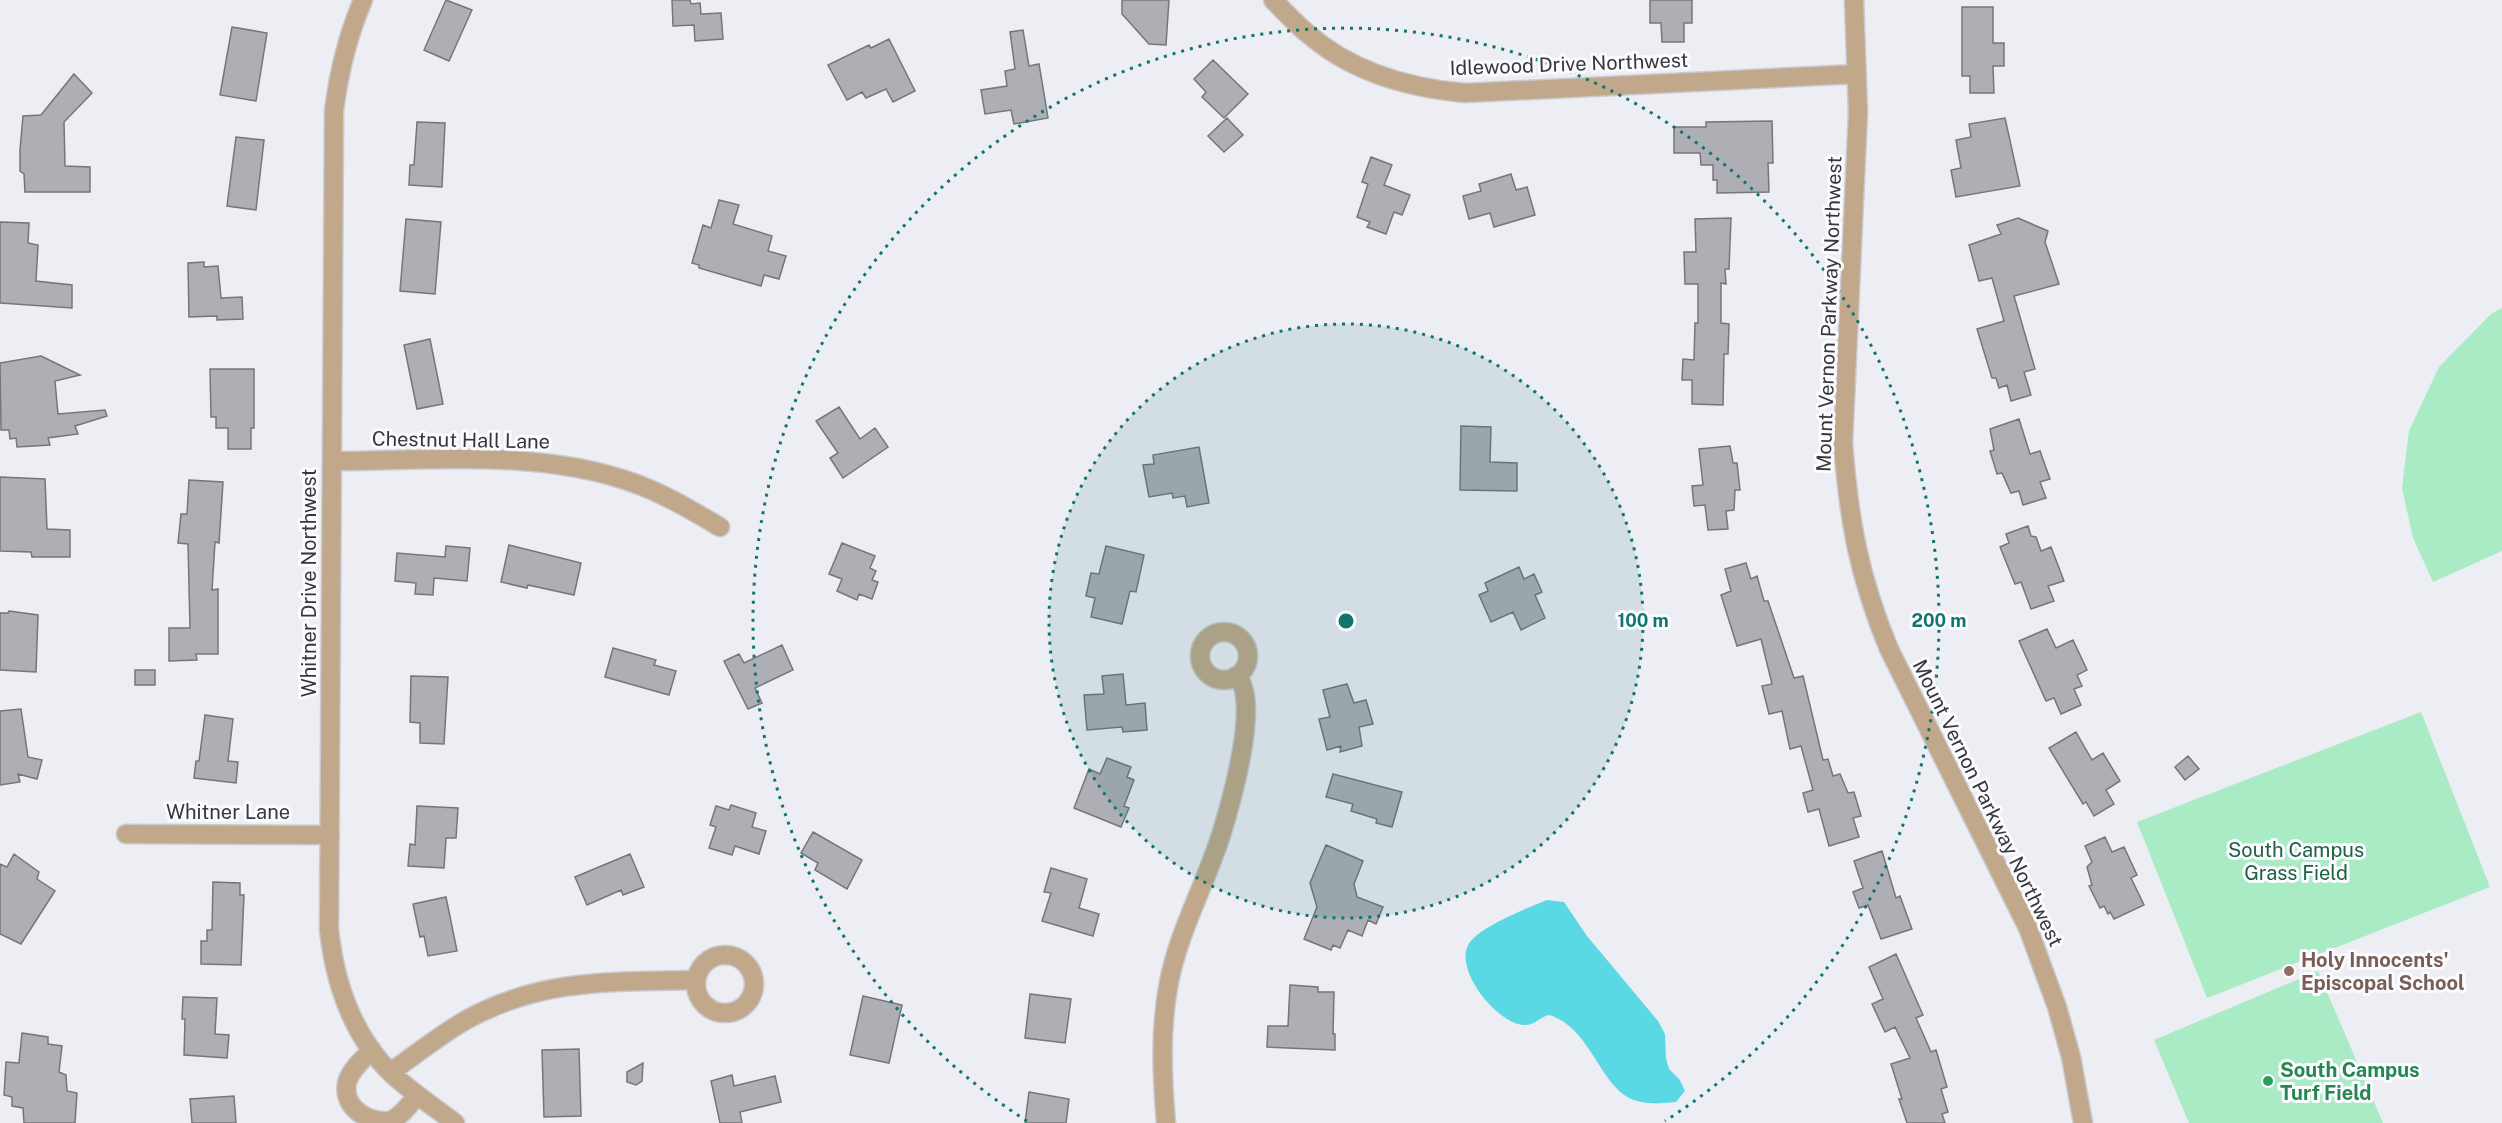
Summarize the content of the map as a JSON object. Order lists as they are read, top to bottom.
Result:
{
  "streets": {
    "street": [
      "Idlewood Drive Northwest",
      "Mount Vernon Parkway Northwest",
      "Chestnut Hall Lane",
      "Whitner Drive Northwest",
      "Whitner Lane"
    ]
  },
  "crossings": [
    ["Idlewood Drive Northwest", "Mount Vernon Parkway Northwest"],
    ["Chestnut Hall Lane", "Whitner Drive Northwest"],
    ["Whitner Drive Northwest", "Whitner Lane"]
  ],
  "parks": ["South Campus Grass Field"],
  "places": ["Holy Innocents' Episcopal School", "South Campus Turf Field"],
  "rings": ["100 m", "200 m"]
}
